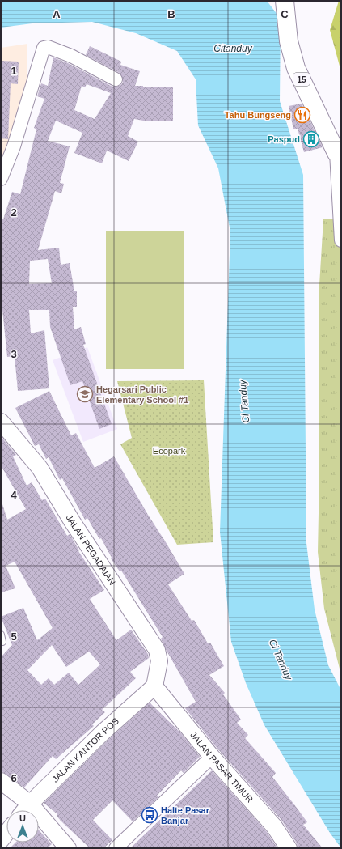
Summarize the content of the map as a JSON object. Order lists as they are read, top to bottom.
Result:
{
  "streets": {
    "highway": ["15"],
    "street": ["JALAN PEGADAIAN", "JALAN KANTOR POS", "JALAN PASAR TIMUR"]
  },
  "crossings": [
    ["JALAN PEGADAIAN", "JALAN KANTOR POS"],
    ["JALAN PEGADAIAN", "JALAN PASAR TIMUR"],
    ["JALAN KANTOR POS", "JALAN PASAR TIMUR"]
  ],
  "water": ["Citanduy", "Ci Tanduy"],
  "parks": ["Ecopark"],
  "places": {
    "restaurant": ["Tahu Bungseng"],
    "building": ["Paspud"],
    "school or university": ["Hegarsari Public Elementary School #1"],
    "bus stop": ["Halte Pasar Banjar"]
  },
  "north": "top",
  "grid": {
    "columns": ["A", "B", "C"],
    "rows": [
      "1",
      "2",
      "3",
      "4",
      "5",
      "6"
    ]
  }
}
